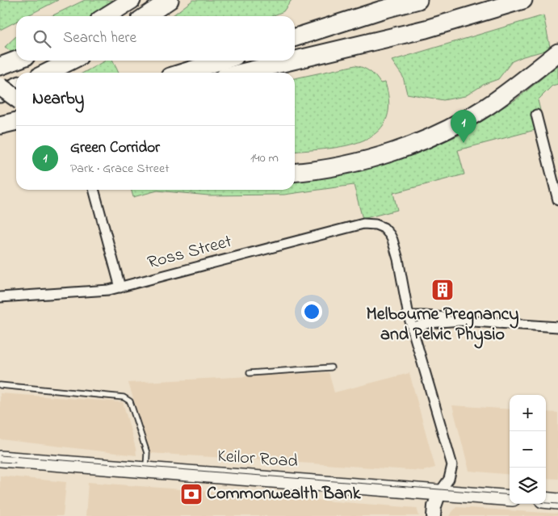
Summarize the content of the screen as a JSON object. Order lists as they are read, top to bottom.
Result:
{
  "streets": {
    "main road": ["Keilor Road"],
    "street": ["Ross Street"]
  },
  "places": {
    "building": ["Melbourne Pregnancy and Pelvic Physio"],
    "bank": ["Commonwealth Bank"]
  },
  "page": {
    "search": "Search here",
    "heading": "Nearby",
    "pins": "1",
    "list": [
      {
        "mark": "1",
        "name": "Green Corridor",
        "note": "Park · Grace Street",
        "value": "140 m"
      }
    ],
    "map_buttons": ["+", "−"]
  }
}
